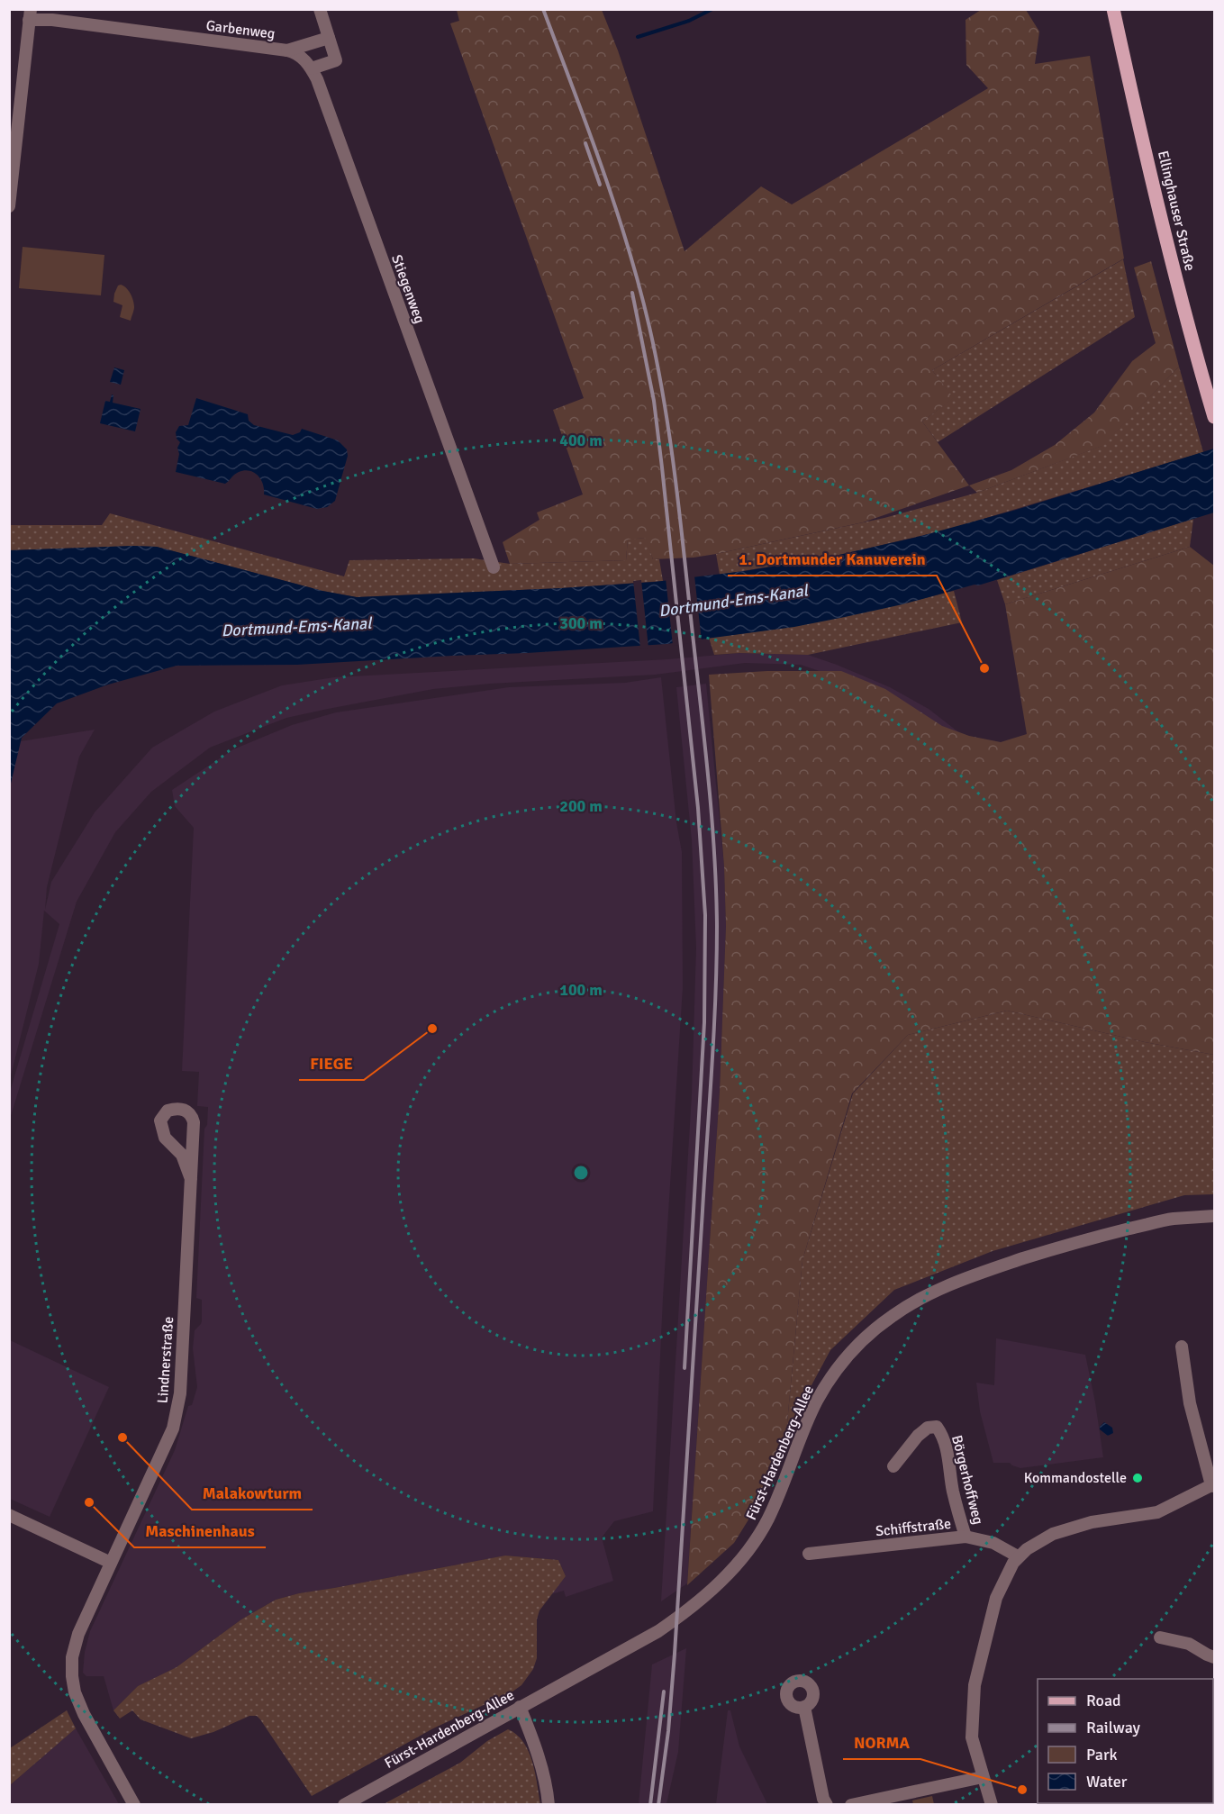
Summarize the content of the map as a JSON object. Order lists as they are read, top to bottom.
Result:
{
  "streets": {
    "main road": ["Ellinghauser Straße"],
    "street": [
      "Garbenweg",
      "Stiegenweg",
      "Lindnerstraße",
      "Fürst-Hardenberg-Allee",
      "Börgerhoffweg",
      "Schiffstraße"
    ]
  },
  "crossings": [
    ["Garbenweg", "Stiegenweg"],
    ["Börgerhoffweg", "Schiffstraße"]
  ],
  "water": ["Dortmund-Ems-Kanal"],
  "places": [
    "1. Dortmunder Kanuverein",
    "FIEGE",
    "Malakowturm",
    "Kommandostelle",
    "Maschinenhaus",
    "NORMA"
  ],
  "legend": [
    "Road",
    "Railway",
    "Park",
    "Water"
  ],
  "rings": [
    "400 m",
    "300 m",
    "200 m",
    "100 m"
  ]
}
